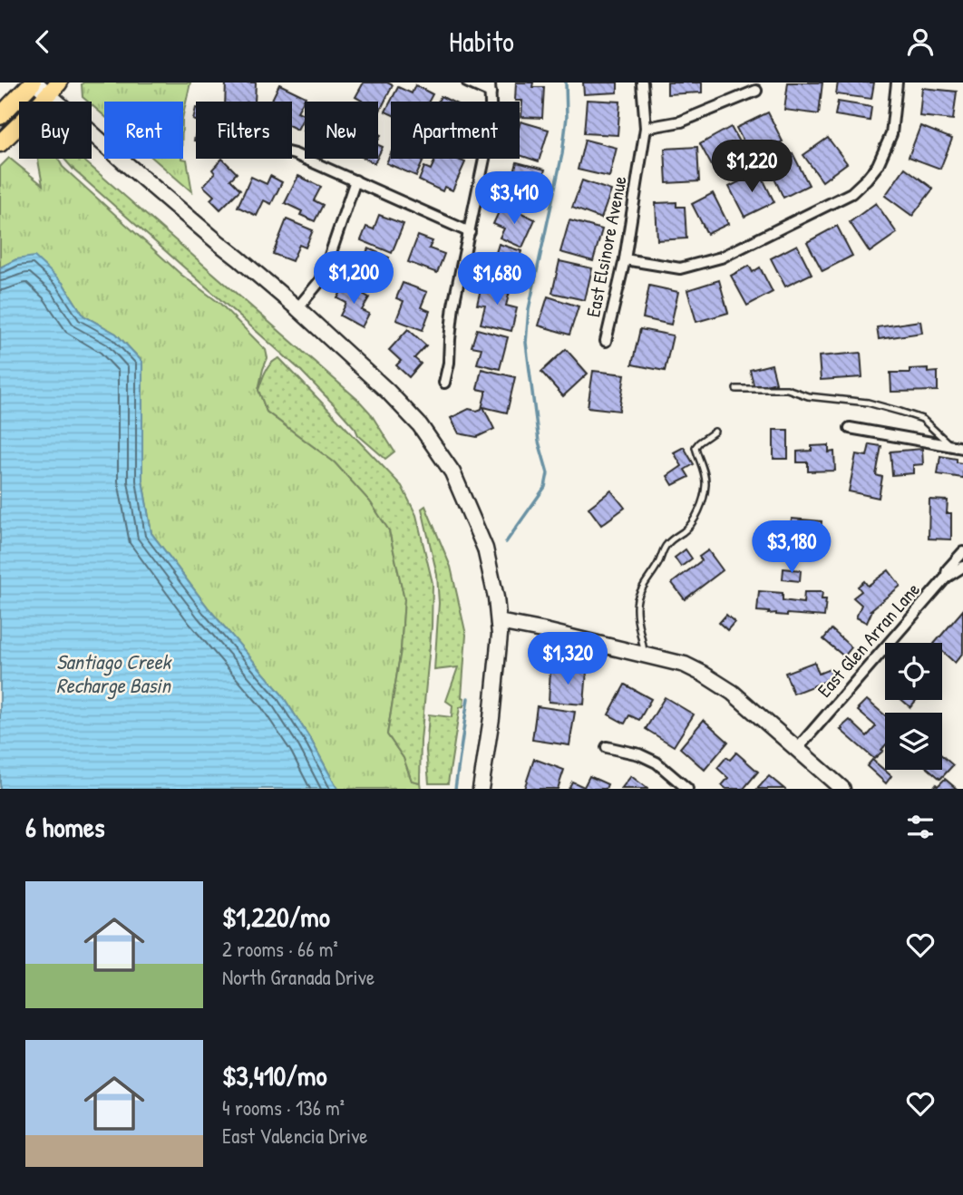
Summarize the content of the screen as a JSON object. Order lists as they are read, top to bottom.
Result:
{
  "streets": {
    "street": ["East Elsinore Avenue", "East Glen Arran Lane"]
  },
  "water": ["Santiago Creek Recharge Basin"],
  "page": {
    "header": "Habito",
    "chip": [
      "Buy",
      "Rent",
      "Filters",
      "New",
      "Apartment"
    ],
    "price": [
      "$1,220",
      "$3,410",
      "$1,200",
      "$1,680",
      "$3,180",
      "$1,320"
    ],
    "heading": "6 homes",
    "list": [
      {
        "name": "$1,220/mo",
        "note": "2 rooms · 66 m² · North Granada Drive"
      },
      {
        "name": "$3,410/mo",
        "note": "4 rooms · 136 m² · East Valencia Drive"
      }
    ]
  }
}
